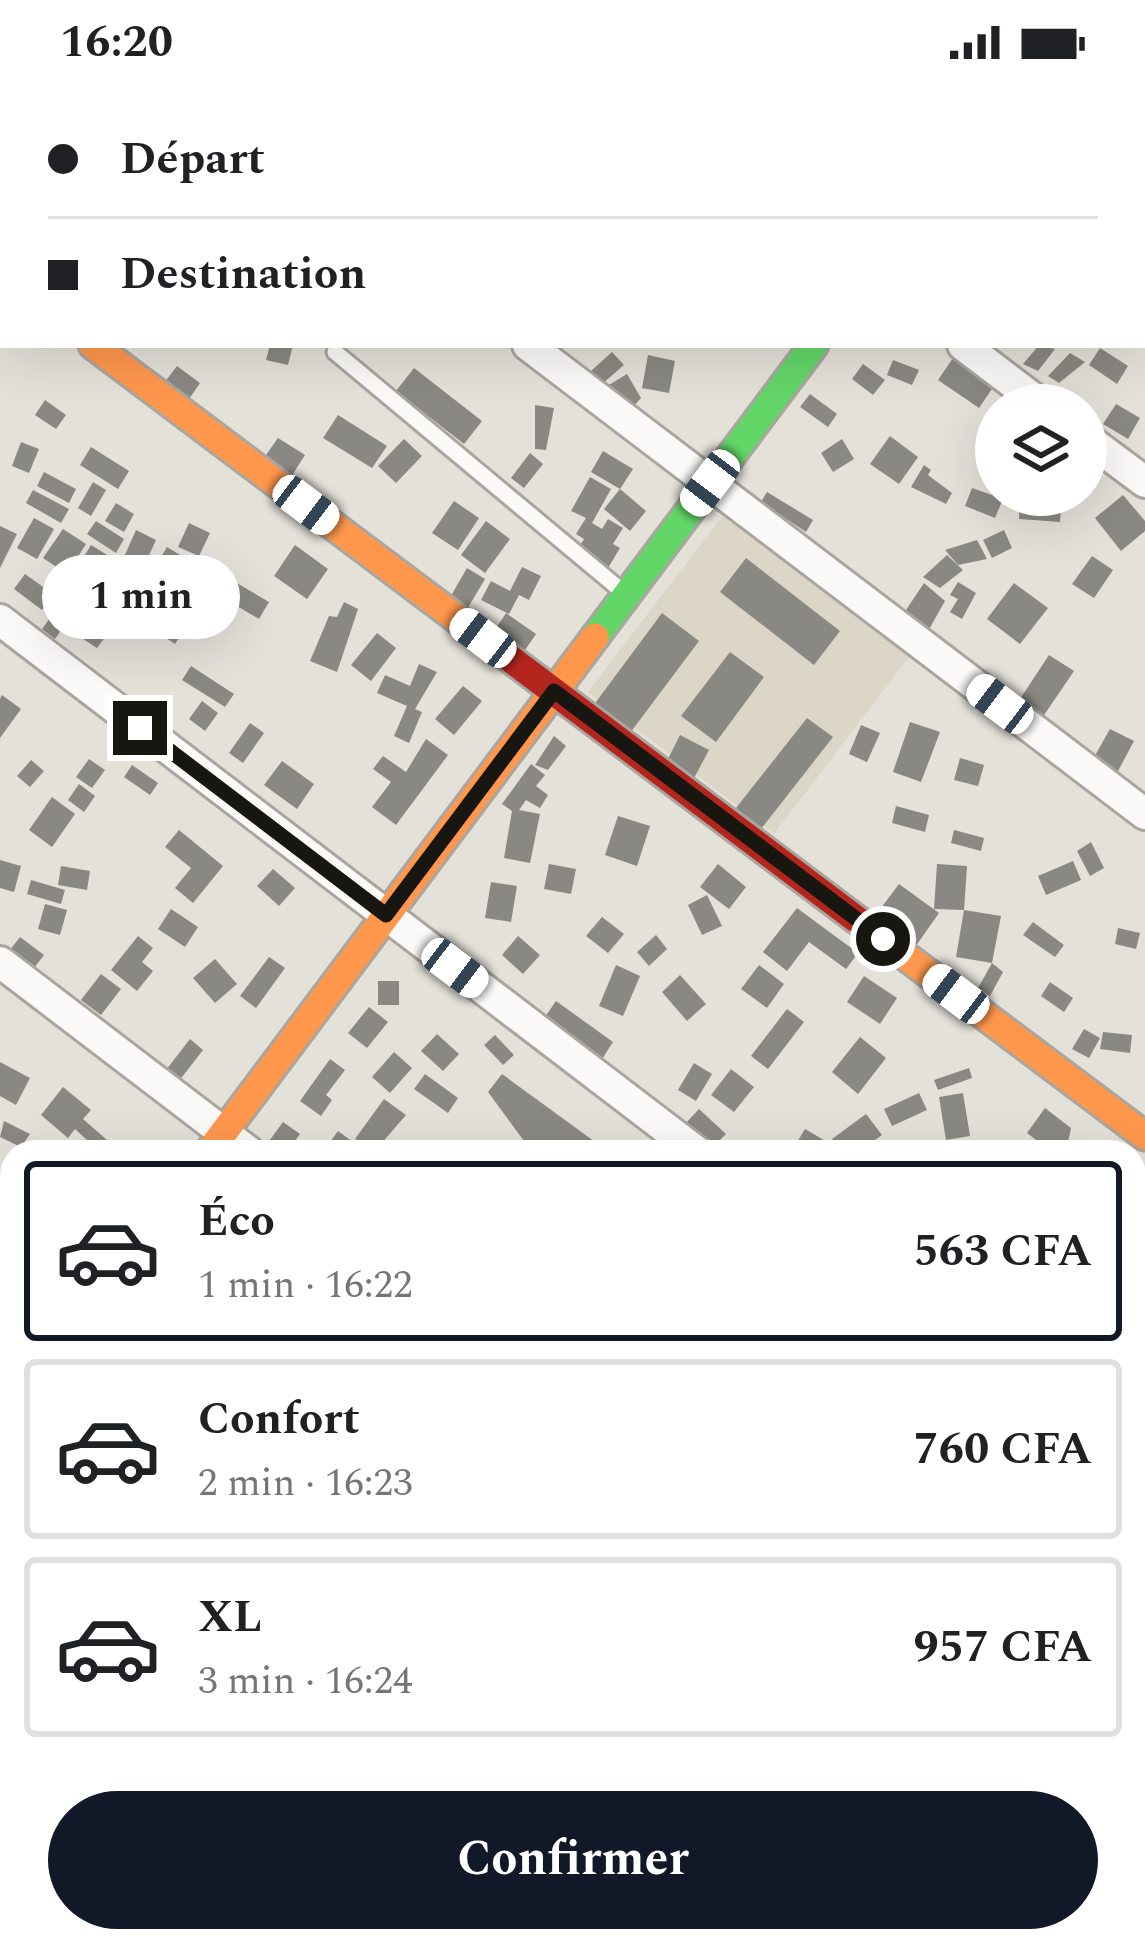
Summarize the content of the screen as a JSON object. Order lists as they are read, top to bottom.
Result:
{
  "page": {
    "status": "16:20",
    "banner": ["Départ", "Destination"],
    "bubble": "1 min",
    "list": [
      {
        "name": "Éco",
        "note": "1 min · 16:22",
        "value": "563 CFA"
      },
      {
        "name": "Confort",
        "note": "2 min · 16:23",
        "value": "760 CFA"
      },
      {
        "name": "XL",
        "note": "3 min · 16:24",
        "value": "957 CFA"
      }
    ],
    "buttons": "Confirmer"
  }
}
